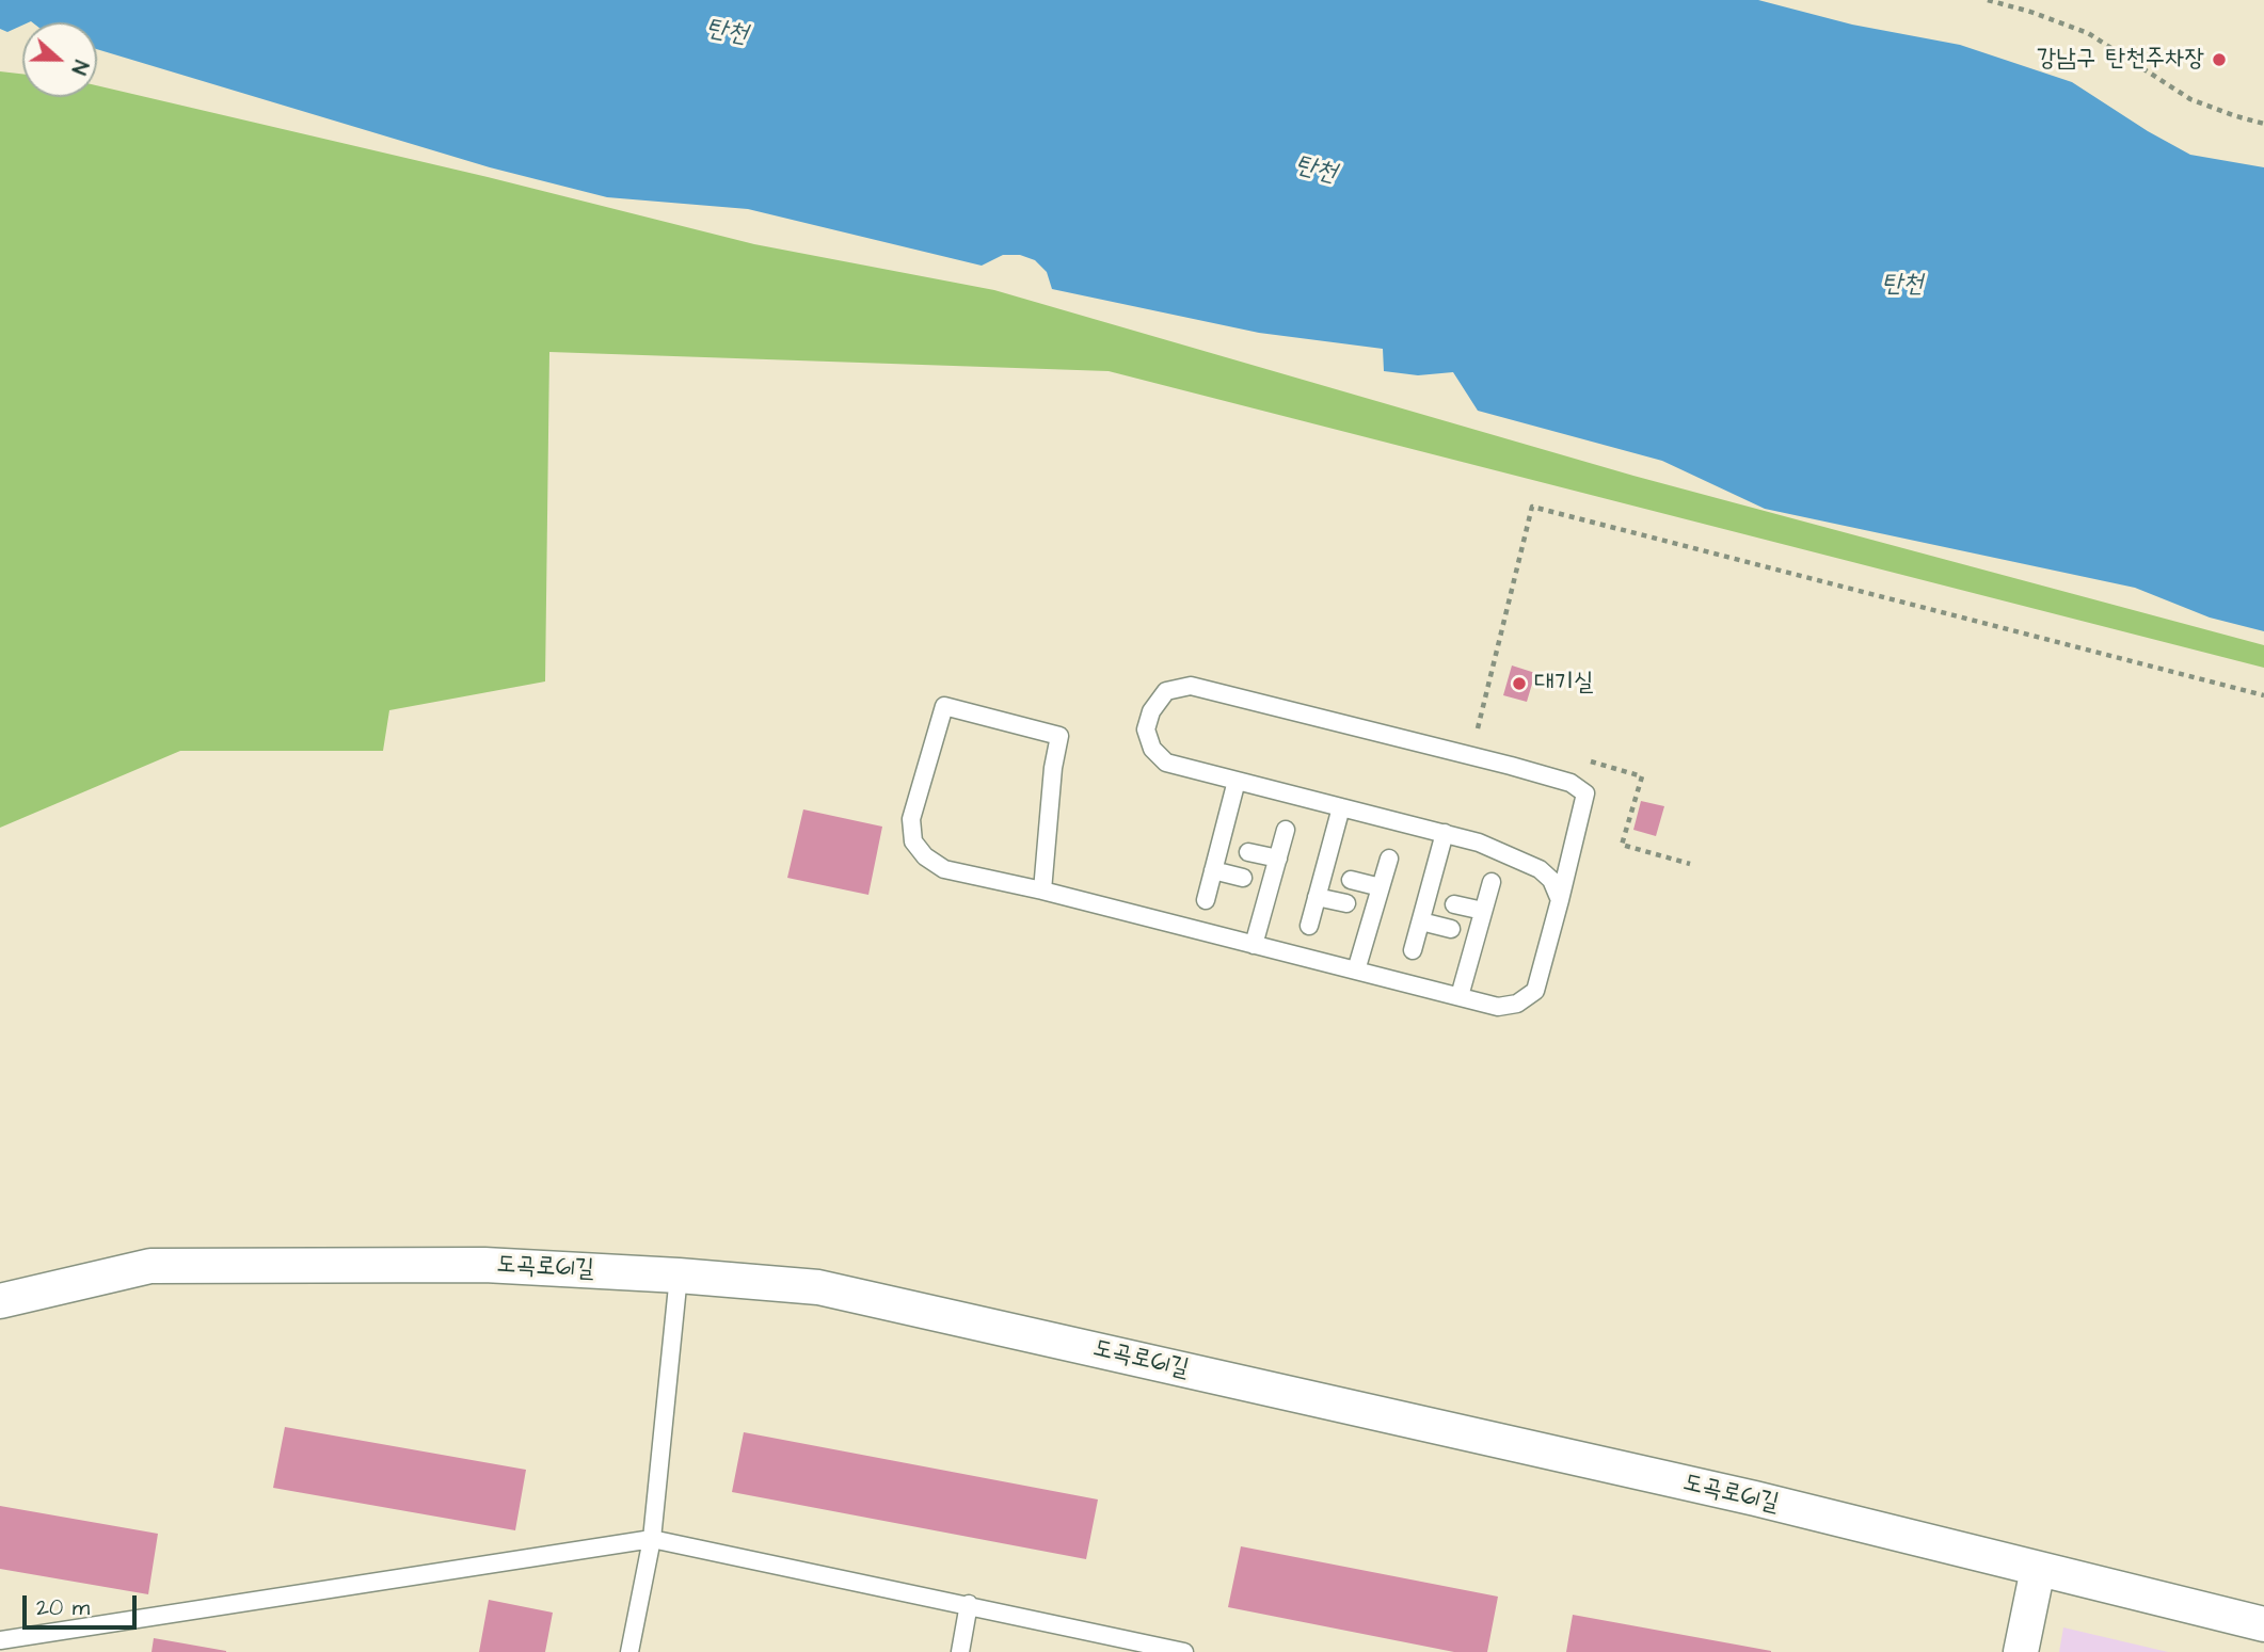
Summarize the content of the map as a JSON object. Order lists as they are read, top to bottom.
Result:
{
  "streets": {
    "street": ["도곡로61길"]
  },
  "water": ["탄천"],
  "places": ["강남구 탄천주차장", "대기실"],
  "scale_bar": "20 m",
  "north": "right"
}
